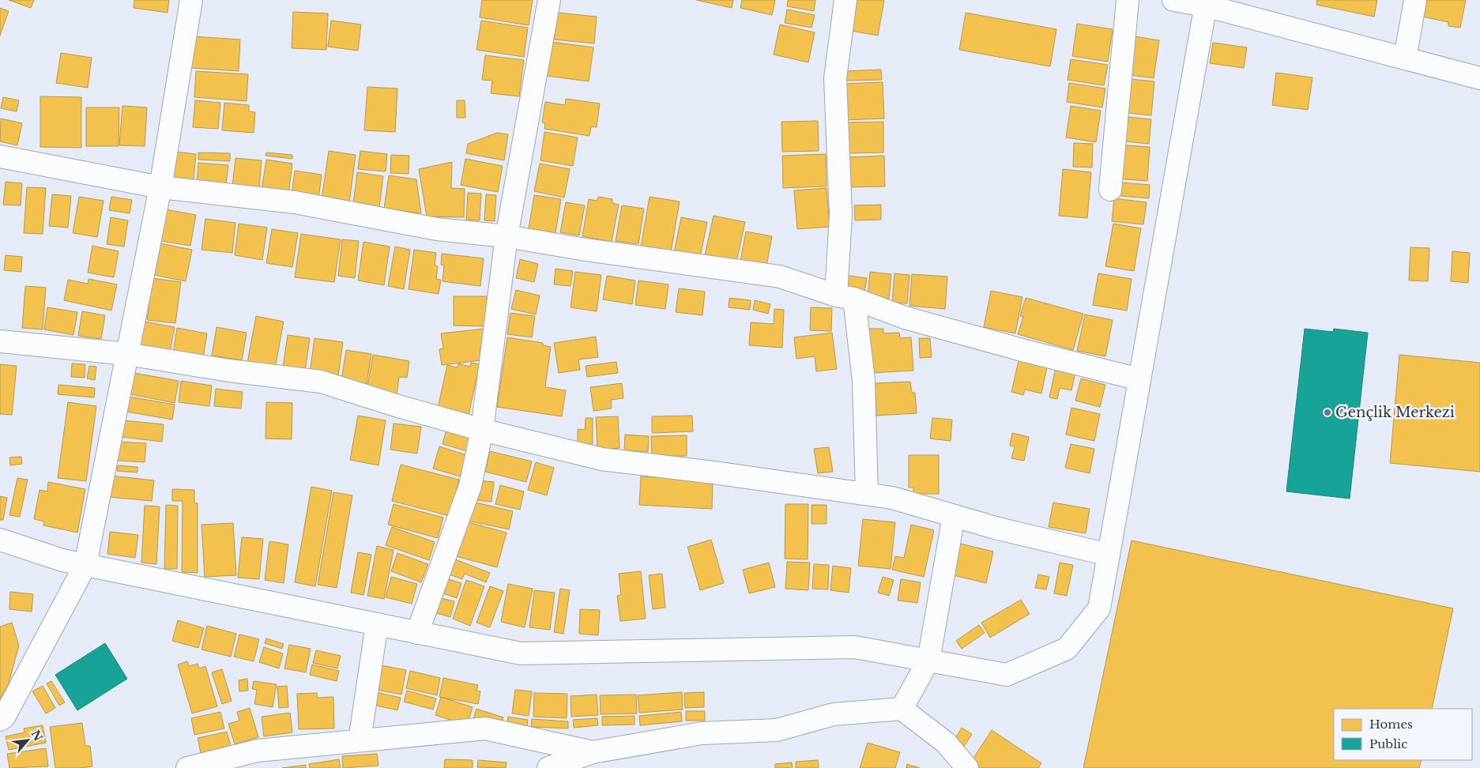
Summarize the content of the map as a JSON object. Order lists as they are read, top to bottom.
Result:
{
  "places": ["Gençlik Merkezi"],
  "legend": ["Homes", "Public"],
  "north": "top right"
}
